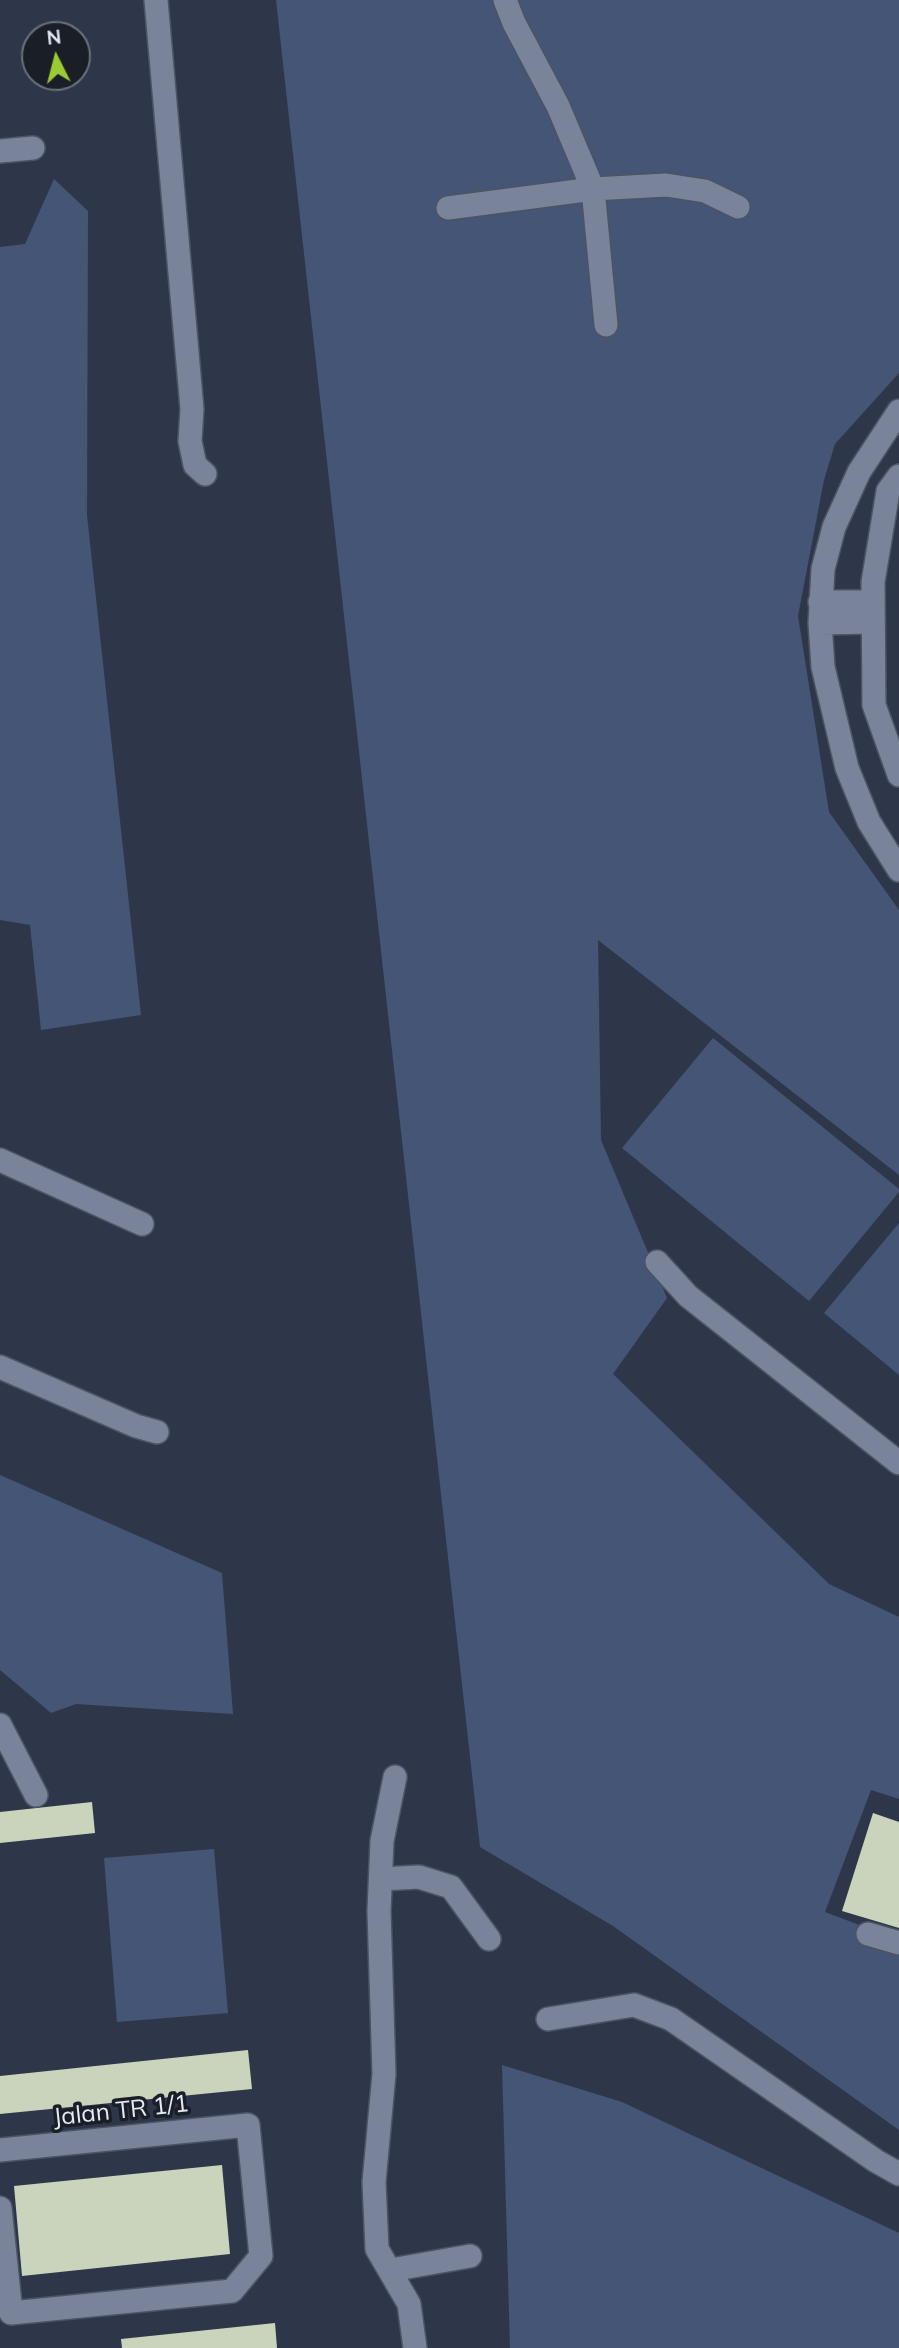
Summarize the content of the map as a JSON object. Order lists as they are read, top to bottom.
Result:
{
  "streets": {
    "street": ["Jalan TR 1/1"]
  },
  "north": "top"
}
